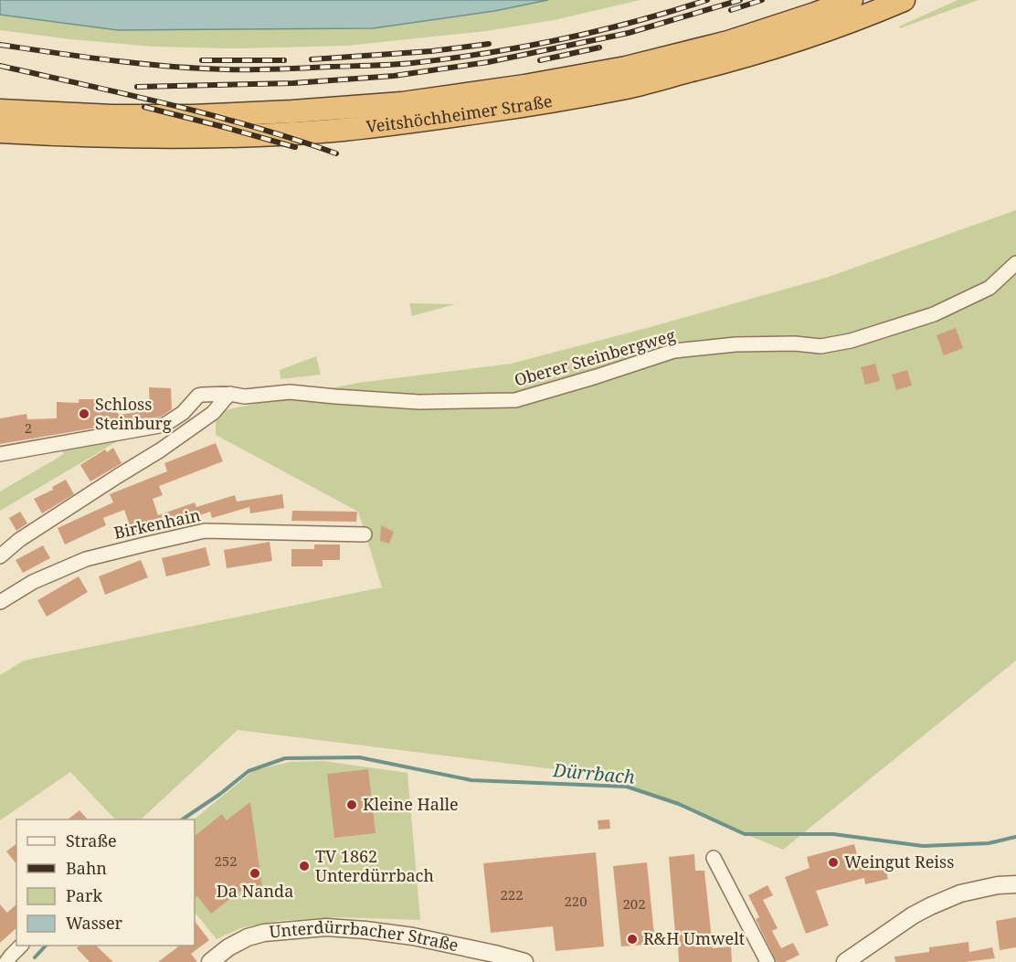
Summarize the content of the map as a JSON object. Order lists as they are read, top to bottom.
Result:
{
  "streets": {
    "highway": ["Veitshöchheimer Straße"],
    "street": ["Oberer Steinbergweg", "Birkenhain", "Unterdürrbacher Straße"]
  },
  "water": ["Dürrbach"],
  "places": [
    "Schloss Steinburg",
    "Kleine Halle",
    "Weingut Reiss",
    "TV 1862 Unterdürrbach",
    "Da Nanda",
    "R&H Umwelt"
  ],
  "house_numbers": [
    "2",
    "252",
    "222",
    "220",
    "202"
  ],
  "legend": [
    "Straße",
    "Bahn",
    "Park",
    "Wasser"
  ]
}
